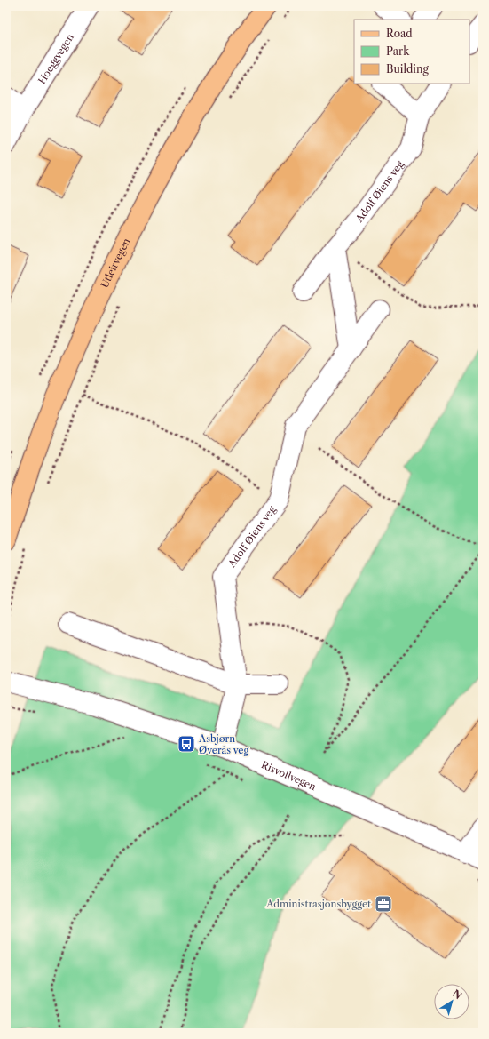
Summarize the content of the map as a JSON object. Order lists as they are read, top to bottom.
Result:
{
  "streets": {
    "main road": ["Utleirvegen"],
    "street": ["Hoeggvegen", "Adolf Øiens veg", "Risvollvegen"]
  },
  "crossings": [
    ["Adolf Øiens veg", "Risvollvegen"]
  ],
  "places": {
    "bus stop": ["Asbjørn Øverås veg"],
    "office": ["Administrasjonsbygget"]
  },
  "legend": ["Road", "Park", "Building"],
  "north": "top right"
}
